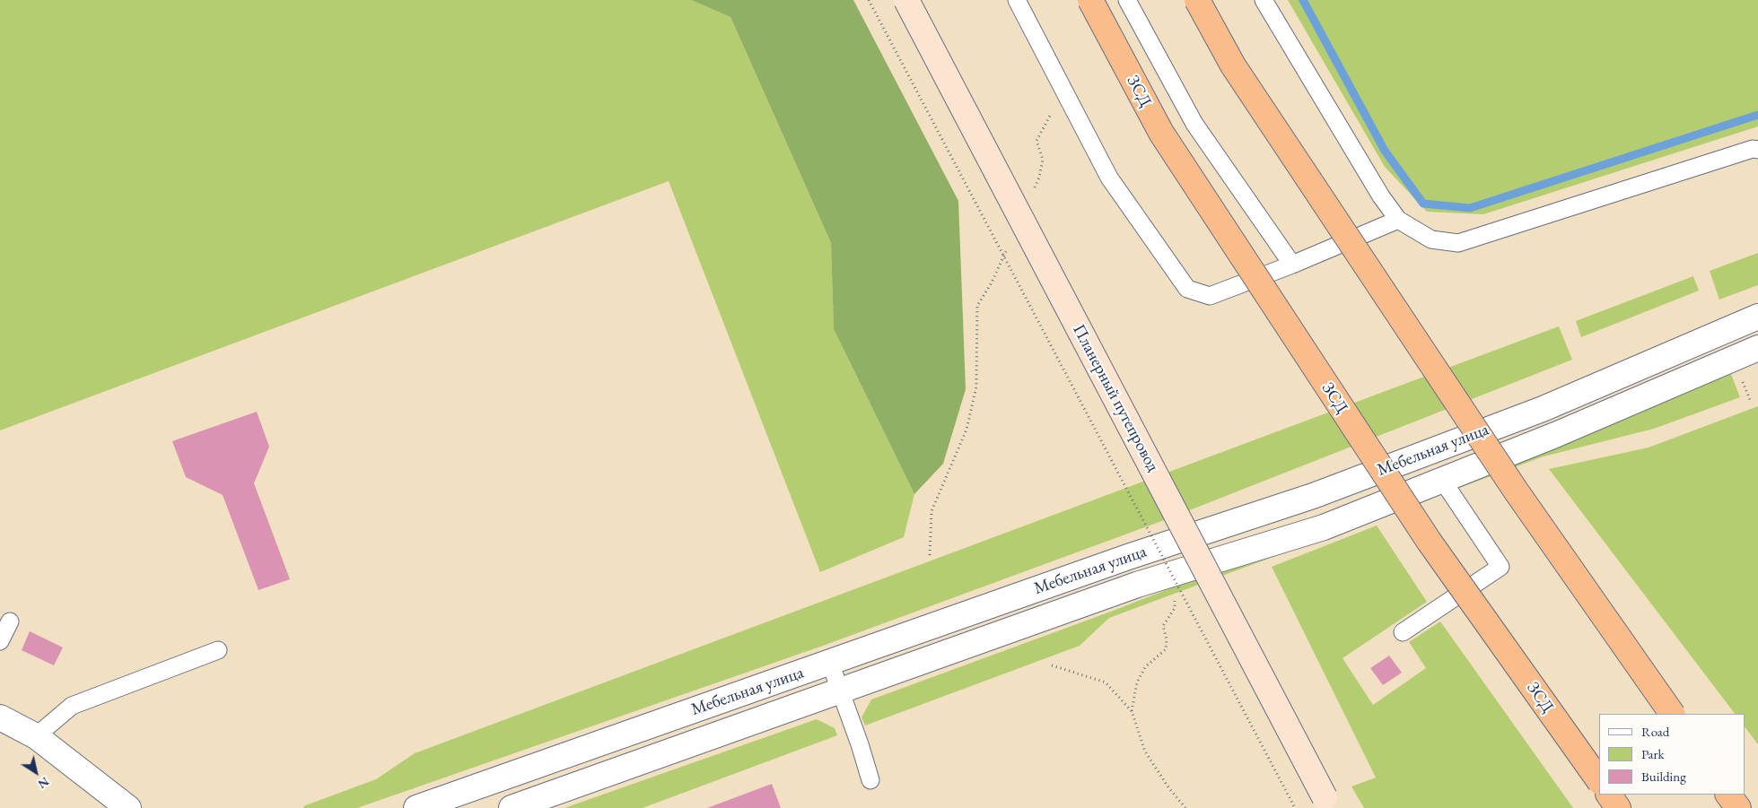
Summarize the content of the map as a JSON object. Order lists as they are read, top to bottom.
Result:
{
  "streets": {
    "highway": ["ЗСД"],
    "main road": ["Планерный путепровод"],
    "street": ["Мебельная улица"]
  },
  "legend": ["Road", "Park", "Building"],
  "north": "bottom right"
}
